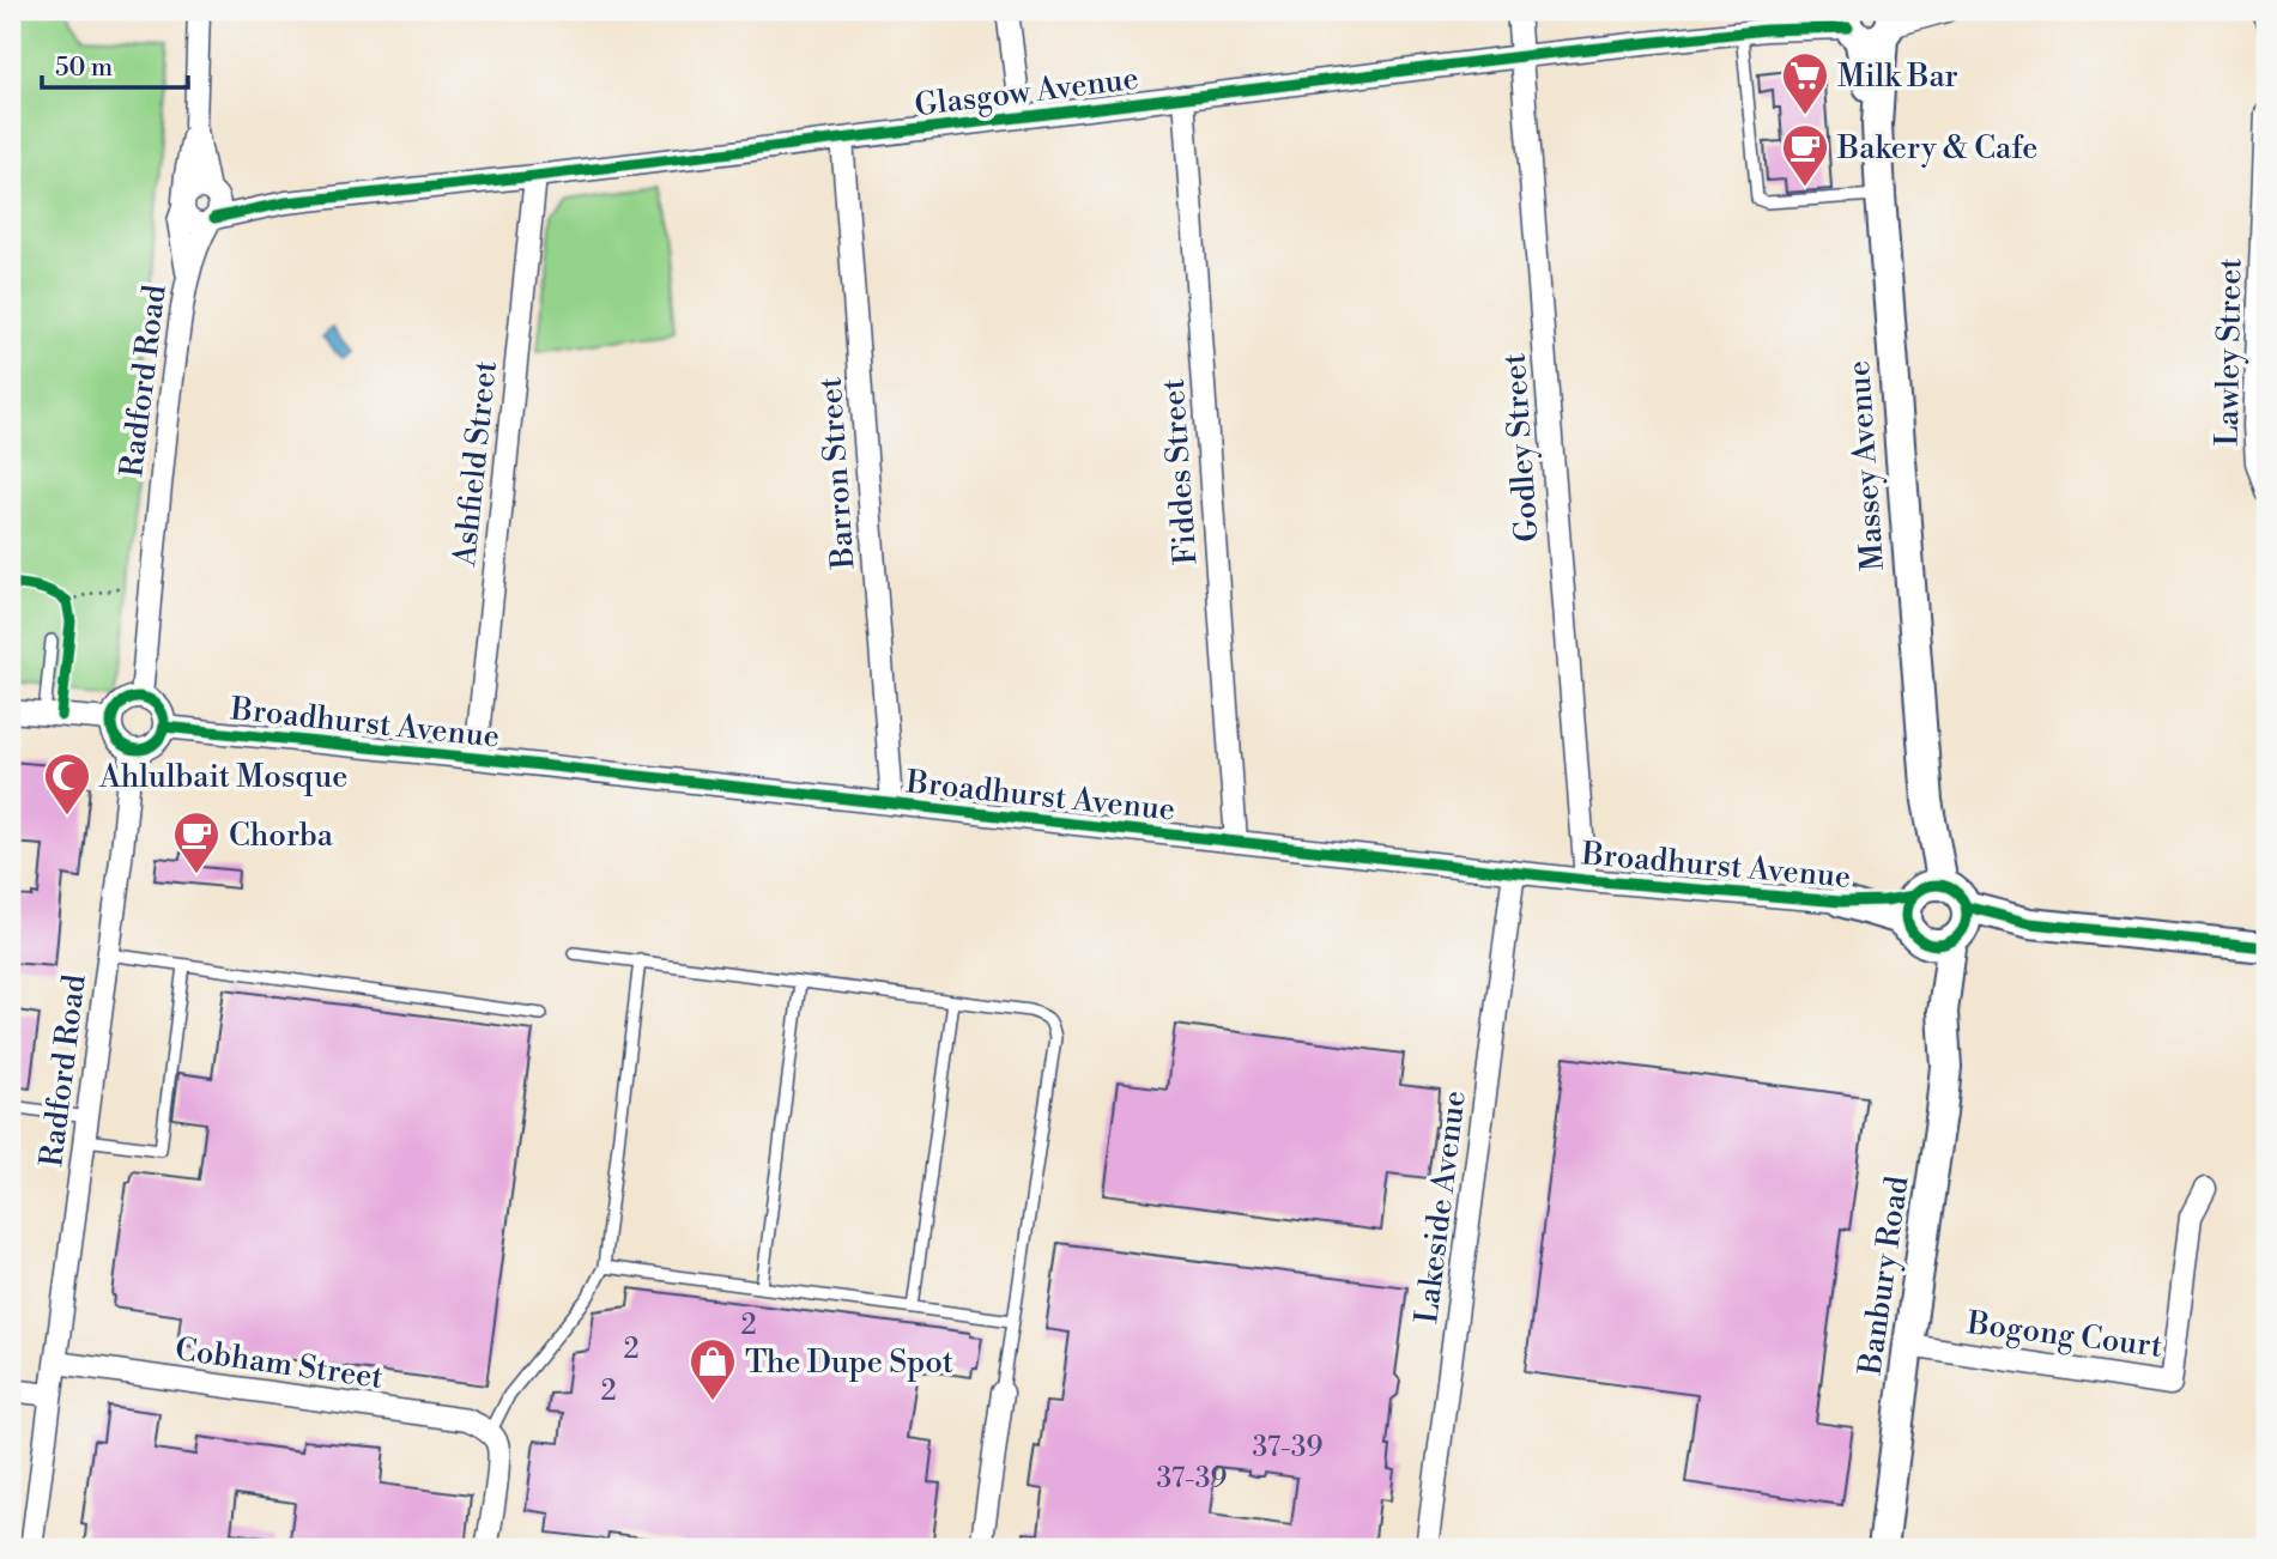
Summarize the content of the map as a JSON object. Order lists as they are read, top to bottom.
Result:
{
  "streets": {
    "street": [
      "Glasgow Avenue",
      "Lawley Street",
      "Radford Road",
      "Godley Street",
      "Ashfield Street",
      "Massey Avenue",
      "Fiddes Street",
      "Barron Street",
      "Broadhurst Avenue",
      "Lakeside Avenue",
      "Banbury Road",
      "Bogong Court",
      "Cobham Street"
    ]
  },
  "crossings": [
    ["Glasgow Avenue", "Radford Road"],
    ["Glasgow Avenue", "Godley Street"],
    ["Glasgow Avenue", "Ashfield Street"],
    ["Glasgow Avenue", "Massey Avenue"],
    ["Glasgow Avenue", "Fiddes Street"],
    ["Glasgow Avenue", "Barron Street"],
    ["Radford Road", "Broadhurst Avenue"],
    ["Radford Road", "Cobham Street"],
    ["Godley Street", "Broadhurst Avenue"],
    ["Ashfield Street", "Broadhurst Avenue"],
    ["Massey Avenue", "Broadhurst Avenue"],
    ["Massey Avenue", "Banbury Road"],
    ["Fiddes Street", "Broadhurst Avenue"],
    ["Barron Street", "Broadhurst Avenue"],
    ["Broadhurst Avenue", "Lakeside Avenue"],
    ["Broadhurst Avenue", "Banbury Road"],
    ["Banbury Road", "Bogong Court"]
  ],
  "places": {
    "supermarket": ["Milk Bar"],
    "cafe": ["Bakery & Cafe", "Chorba"],
    "mosque": ["Ahlulbait Mosque"],
    "shop": ["The Dupe Spot"]
  },
  "house_numbers": [
    "2",
    "2",
    "2",
    "37-39",
    "37-39"
  ],
  "scale_bar": "50 m"
}
